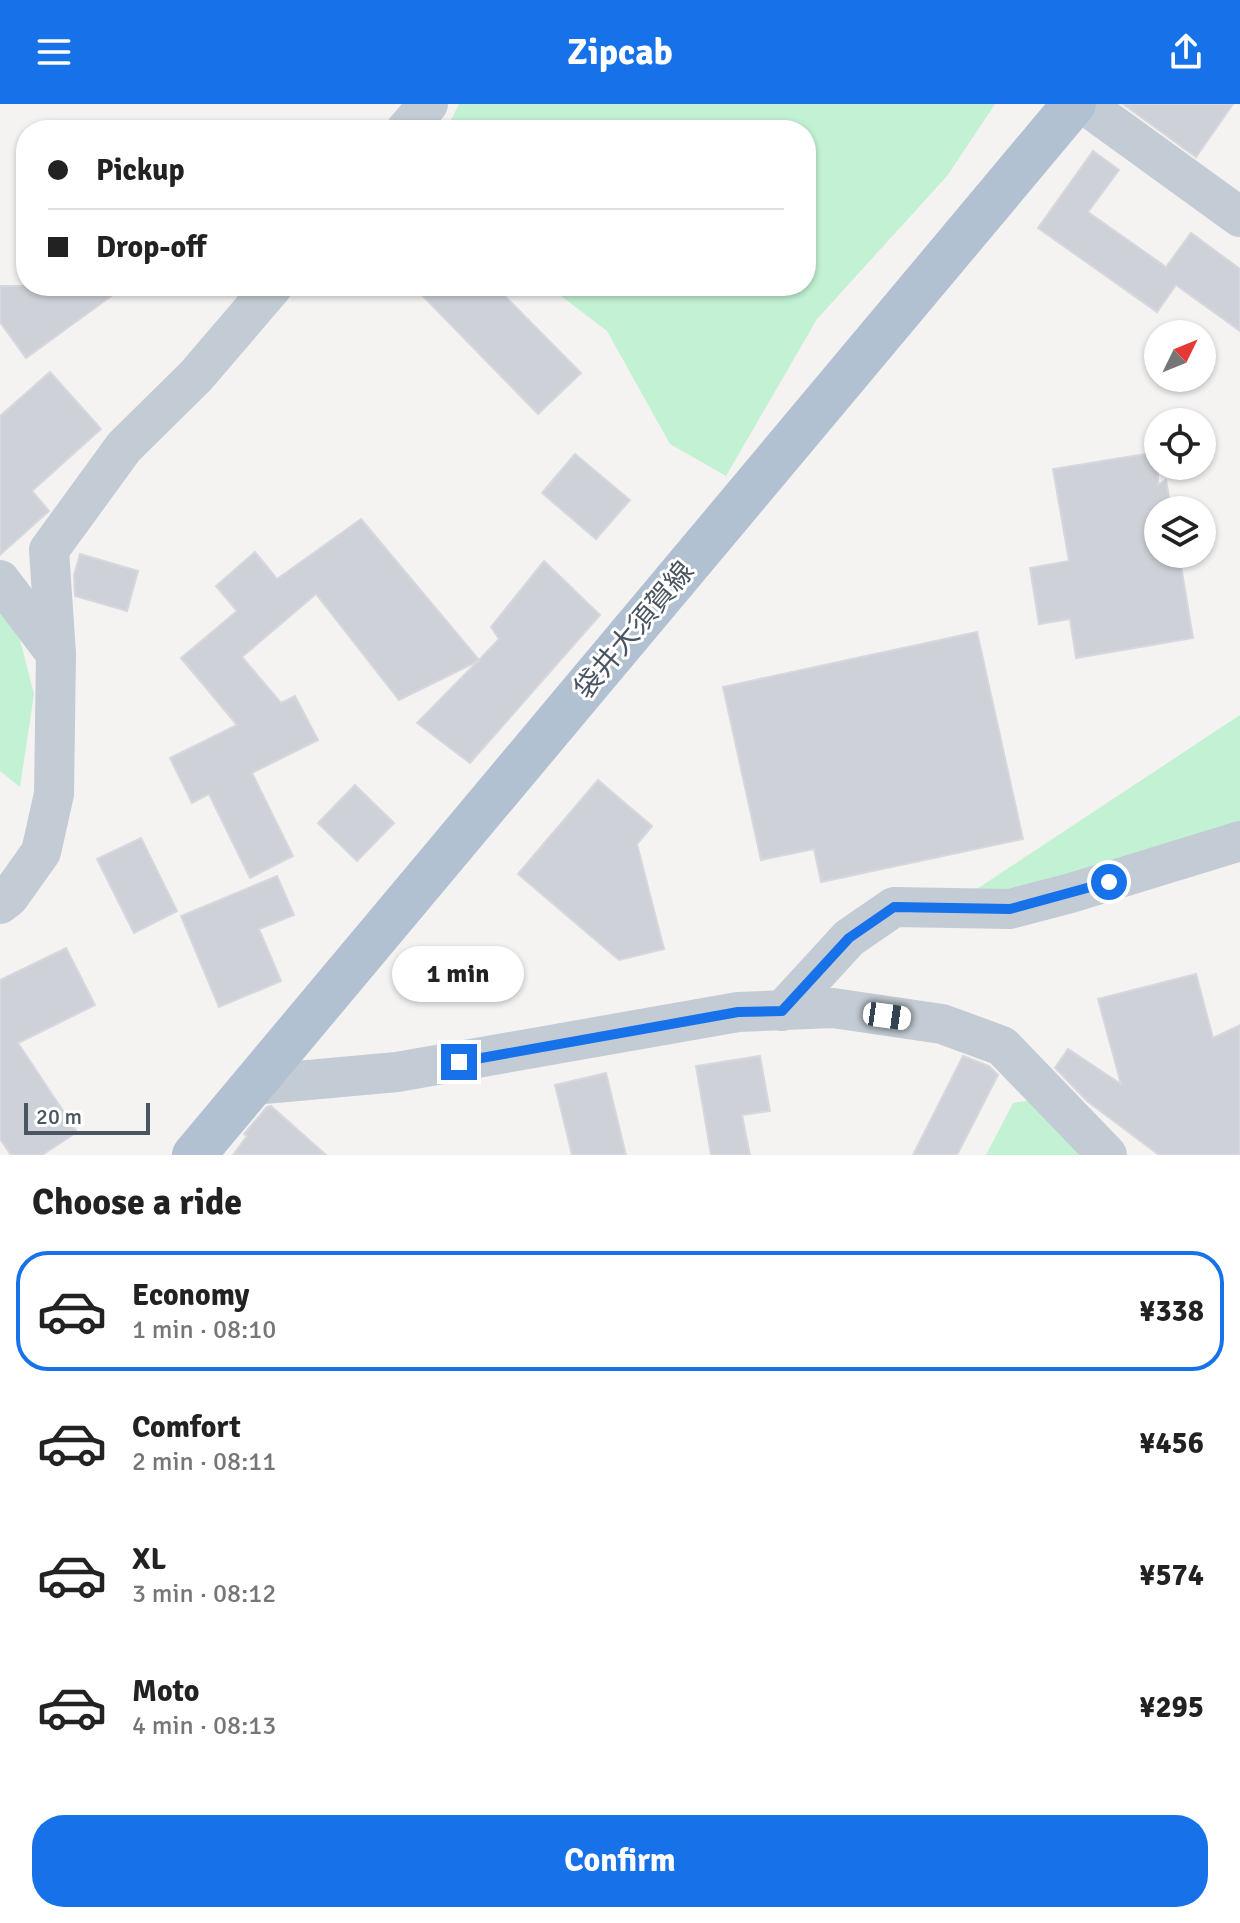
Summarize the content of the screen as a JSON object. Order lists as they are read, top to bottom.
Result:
{
  "streets": {
    "main road": ["袋井大須賀線"]
  },
  "scale_bar": "20 m",
  "north": "top right",
  "page": {
    "header": "Zipcab",
    "banner": ["Pickup", "Drop-off"],
    "bubble": "1 min",
    "scale": "20 m",
    "heading": "Choose a ride",
    "list": [
      {
        "name": "Economy",
        "note": "1 min · 08:10",
        "value": "¥338"
      },
      {
        "name": "Comfort",
        "note": "2 min · 08:11",
        "value": "¥456"
      },
      {
        "name": "XL",
        "note": "3 min · 08:12",
        "value": "¥574"
      },
      {
        "name": "Moto",
        "note": "4 min · 08:13",
        "value": "¥295"
      }
    ],
    "buttons": "Confirm"
  }
}
